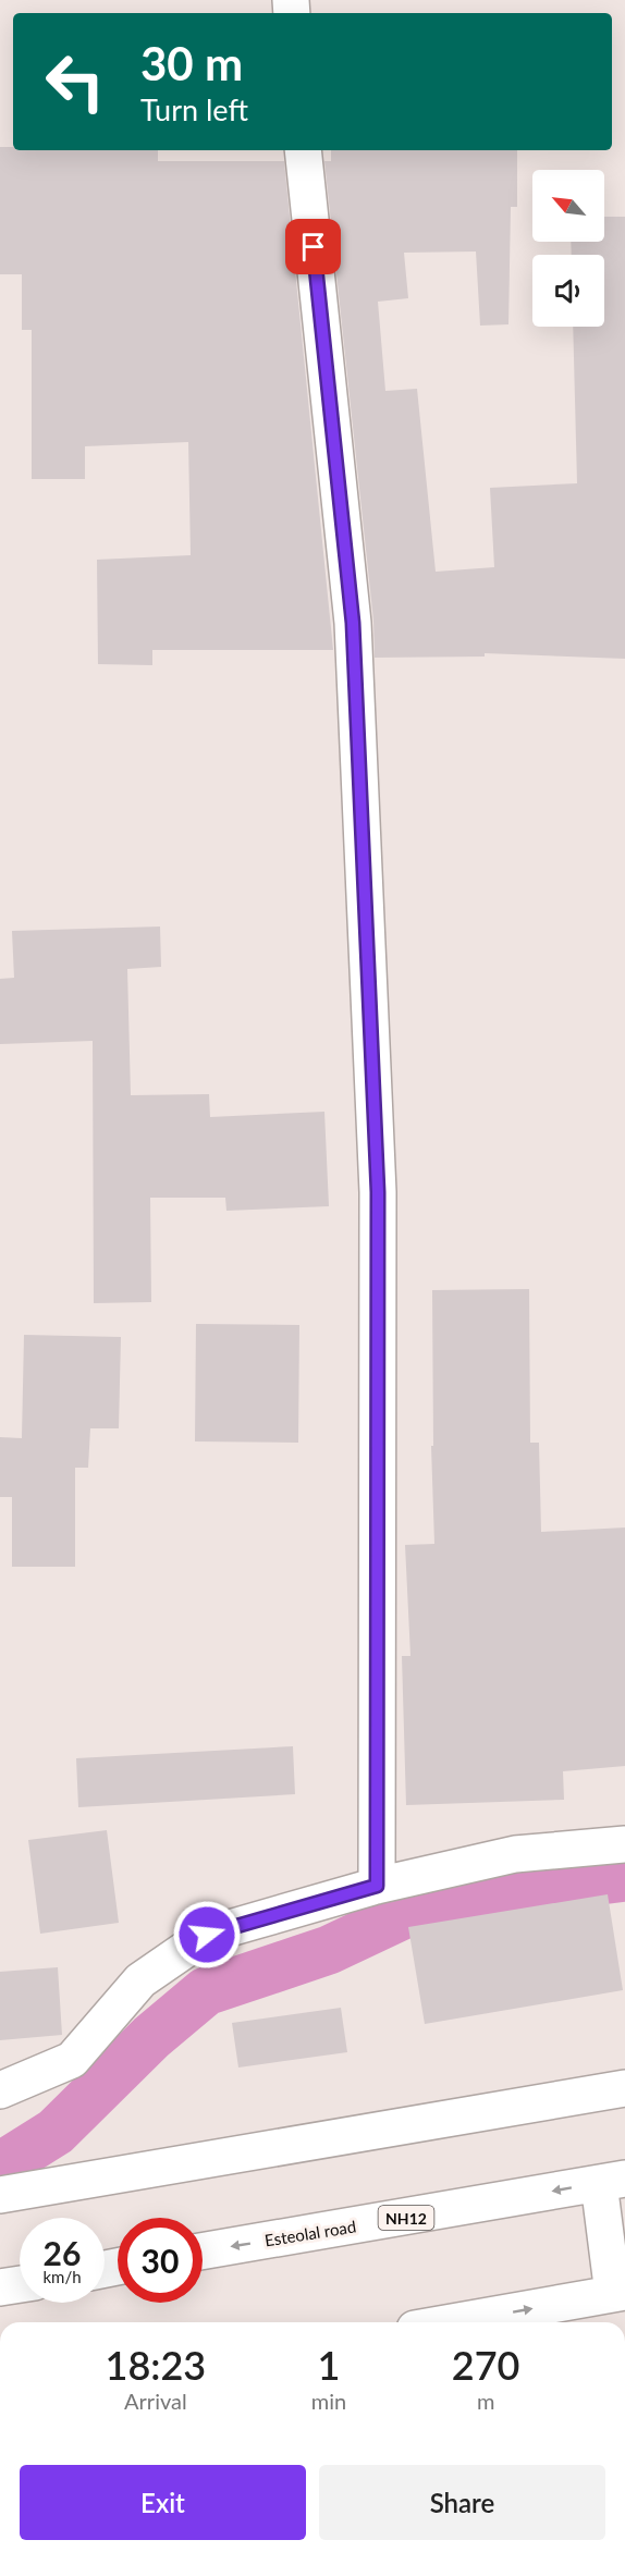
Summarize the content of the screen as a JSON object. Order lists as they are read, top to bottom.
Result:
{
  "streets": {
    "main road": ["NH12", "Esteolal road"]
  },
  "north": "top left",
  "page": {
    "turn": ["30 m", "Turn left"],
    "speed": "26 km/h",
    "limit": "30",
    "eta": [
      "18:23",
      "Arrival",
      "1",
      "min",
      "270",
      "m"
    ],
    "buttons": ["Exit", "Share"]
  }
}
